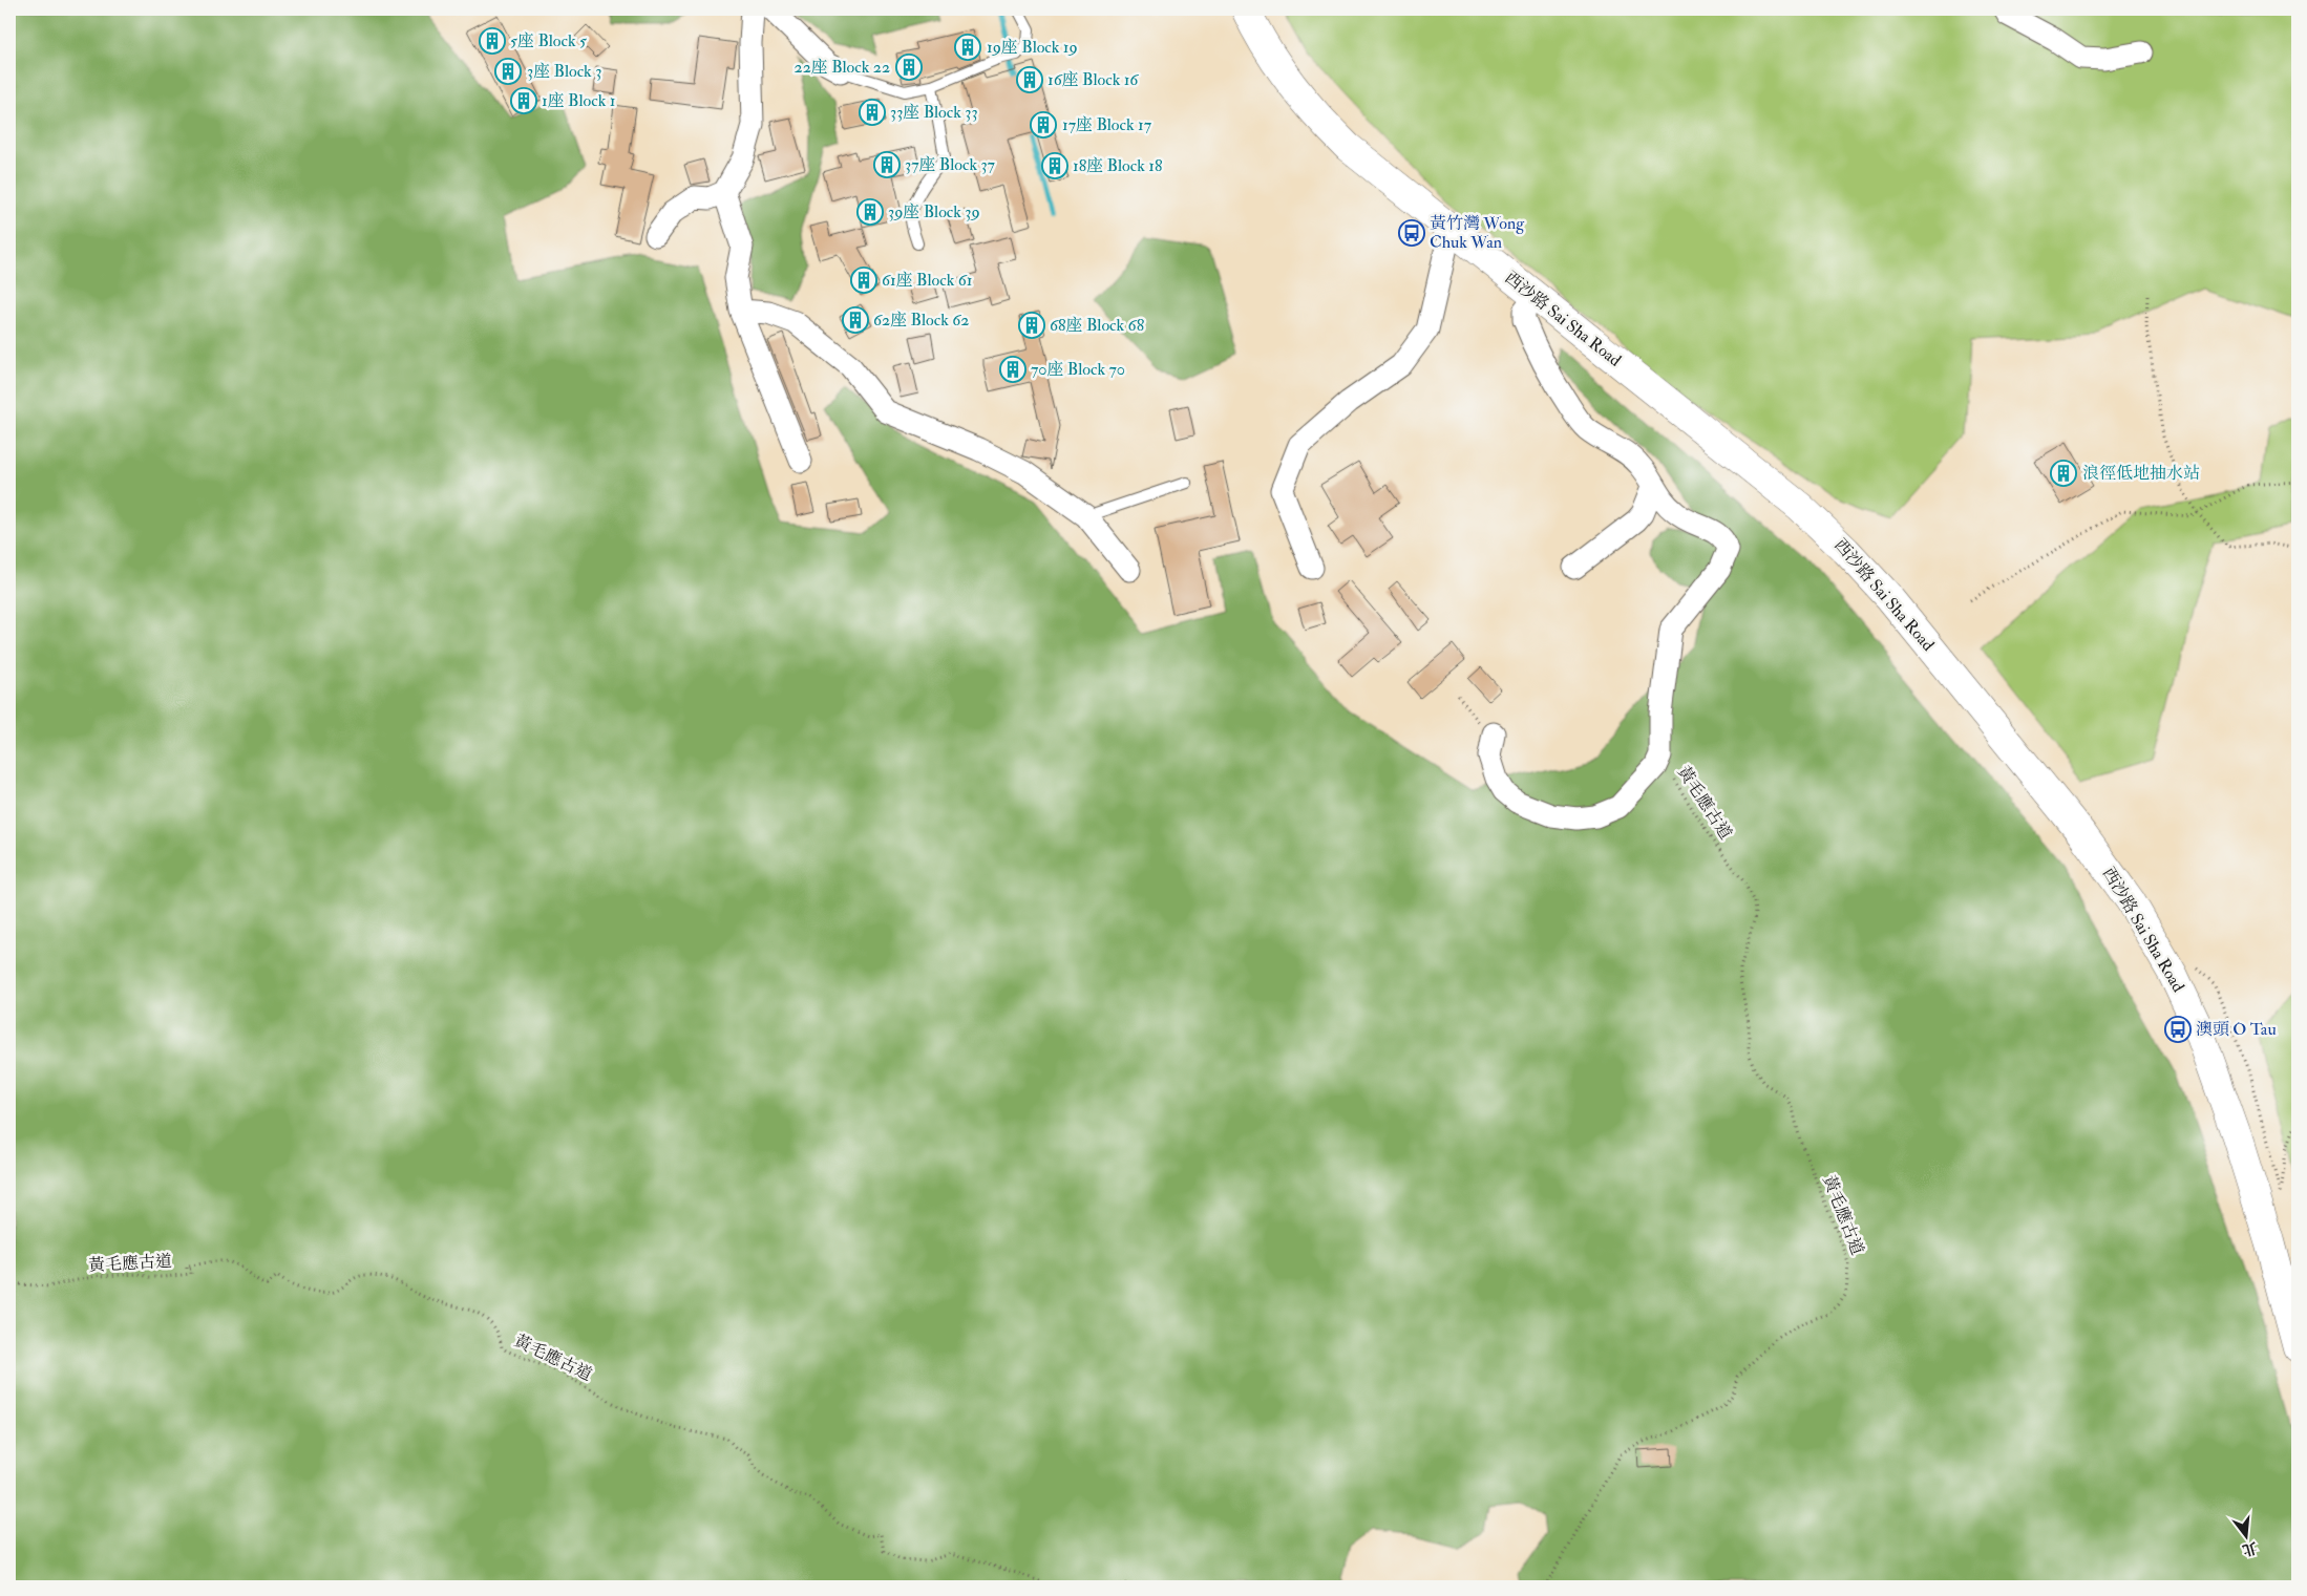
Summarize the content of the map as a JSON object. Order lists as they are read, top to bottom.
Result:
{
  "streets": {
    "main road": ["西沙路 Sai Sha Road"],
    "path": ["黃毛應古道"]
  },
  "places": {
    "building": [
      "5座 Block 5",
      "19座 Block 19",
      "22座 Block 22",
      "3座 Block 3",
      "16座 Block 16",
      "1座 Block 1",
      "33座 Block 33",
      "17座 Block 17",
      "37座 Block 37",
      "18座 Block 18",
      "39座 Block 39",
      "61座 Block 61",
      "62座 Block 62",
      "68座 Block 68",
      "70座 Block 70",
      "浪徑低地抽水站"
    ],
    "bus stop": ["黃竹灣 Wong Chuk Wan", "澳頭 O Tau"]
  },
  "north": "bottom"
}
